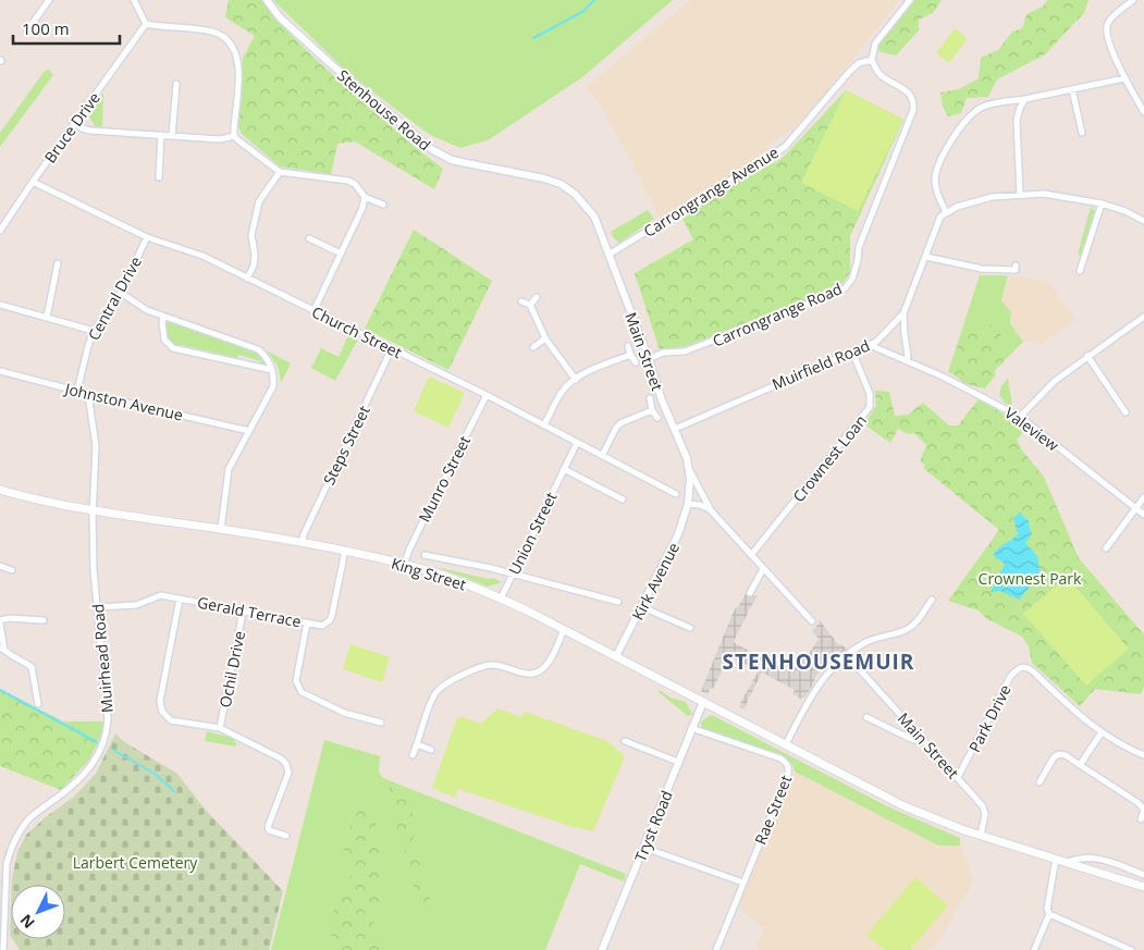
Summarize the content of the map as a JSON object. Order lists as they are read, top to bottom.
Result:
{
  "streets": {
    "main road": ["King Street"],
    "street": [
      "Stenhouse Road",
      "Bruce Drive",
      "Carrongrange Avenue",
      "Central Drive",
      "Carrongrange Road",
      "Church Street",
      "Main Street",
      "Muirfield Road",
      "Johnston Avenue",
      "Valeview",
      "Steps Street",
      "Crownest Loan",
      "Munro Street",
      "Union Street",
      "Kirk Avenue",
      "Gerald Terrace",
      "Muirhead Road",
      "Ochil Drive",
      "Park Drive",
      "Rae Street",
      "Tryst Road"
    ]
  },
  "crossings": [
    ["Stenhouse Road", "Main Street"],
    ["Bruce Drive", "Church Street"],
    ["Carrongrange Avenue", "Carrongrange Road"],
    ["Carrongrange Avenue", "Main Street"],
    ["Central Drive", "Church Street"],
    ["Central Drive", "Johnston Avenue"],
    ["Carrongrange Road", "Main Street"],
    ["Church Street", "Steps Street"],
    ["Church Street", "Munro Street"],
    ["Church Street", "Union Street"],
    ["Main Street", "Muirfield Road"],
    ["Main Street", "Crownest Loan"],
    ["Main Street", "King Street"],
    ["Main Street", "Kirk Avenue"],
    ["Main Street", "Park Drive"],
    ["Muirfield Road", "Valeview"],
    ["Muirfield Road", "Crownest Loan"],
    ["Johnston Avenue", "Muirhead Road"],
    ["Steps Street", "King Street"],
    ["Munro Street", "King Street"],
    ["Union Street", "King Street"],
    ["King Street", "Kirk Avenue"],
    ["King Street", "Gerald Terrace"],
    ["King Street", "Muirhead Road"],
    ["King Street", "Tryst Road"],
    ["Gerald Terrace", "Muirhead Road"],
    ["Gerald Terrace", "Ochil Drive"],
    ["Rae Street", "Tryst Road"]
  ],
  "districts": ["STENHOUSEMUIR"],
  "parks": ["Crownest Park", "Larbert Cemetery"],
  "scale_bar": "100 m",
  "north": "bottom left"
}
